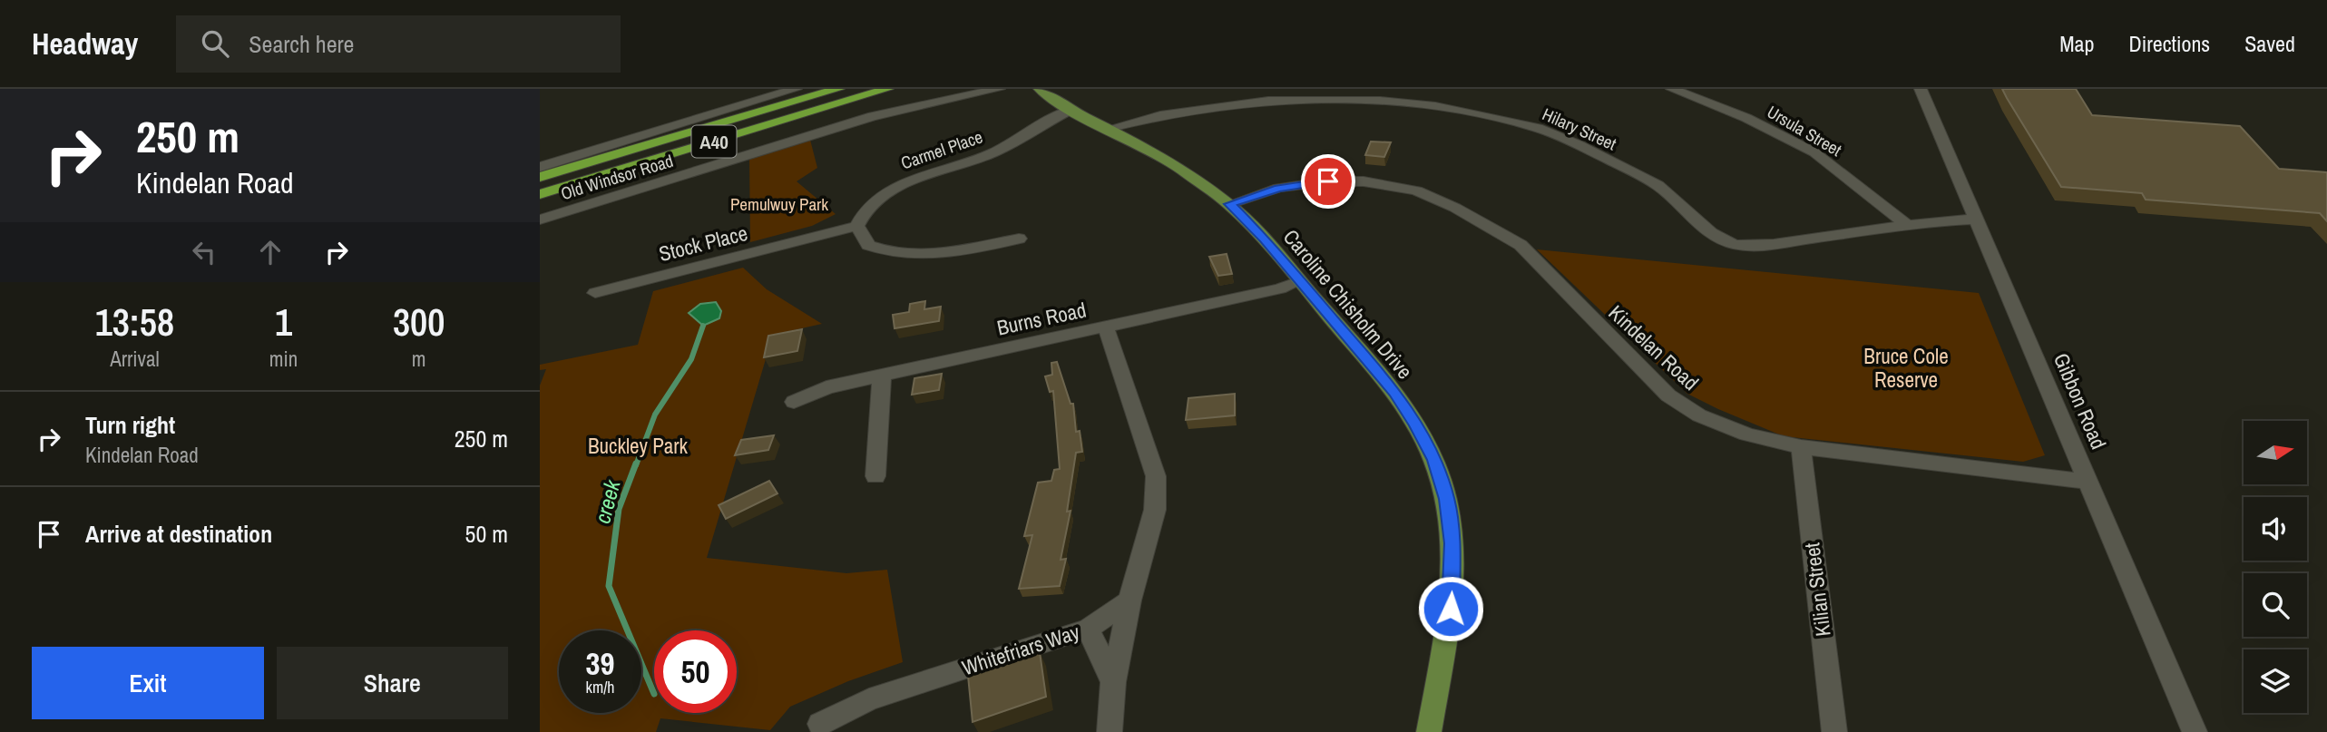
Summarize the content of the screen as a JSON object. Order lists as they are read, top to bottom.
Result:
{
  "streets": {
    "highway": ["A40", "Old Windsor Road"],
    "main road": ["Caroline Chisholm Drive"],
    "street": [
      "Hilary Street",
      "Ursula Street",
      "Carmel Place",
      "Stock Place",
      "Burns Road",
      "Kindelan Road",
      "Gibbon Road",
      "Kilian Street",
      "Whitefriars Way"
    ]
  },
  "crossings": [
    ["Hilary Street", "Ursula Street"],
    ["Hilary Street", "Caroline Chisholm Drive"],
    ["Hilary Street", "Gibbon Road"],
    ["Carmel Place", "Stock Place"],
    ["Carmel Place", "Caroline Chisholm Drive"],
    ["Caroline Chisholm Drive", "Burns Road"],
    ["Caroline Chisholm Drive", "Kindelan Road"],
    ["Kindelan Road", "Gibbon Road"],
    ["Kindelan Road", "Kilian Street"]
  ],
  "water": ["creek"],
  "parks": ["Pemulwuy Park", "Bruce Cole Reserve", "Buckley Park"],
  "north": "right",
  "page": {
    "header": "Headway",
    "search": "Search here",
    "nav": ["Map", "Directions", "Saved"],
    "turn": ["250 m", "Kindelan Road"],
    "eta": [
      "13:58",
      "Arrival",
      "1",
      "min",
      "300",
      "m"
    ],
    "list": [
      {
        "name": "Turn right",
        "note": "Kindelan Road",
        "value": "250 m"
      },
      {
        "name": "Arrive at destination",
        "value": "50 m"
      }
    ],
    "speed": "39 km/h",
    "limit": "50",
    "buttons": ["Exit", "Share"]
  }
}
